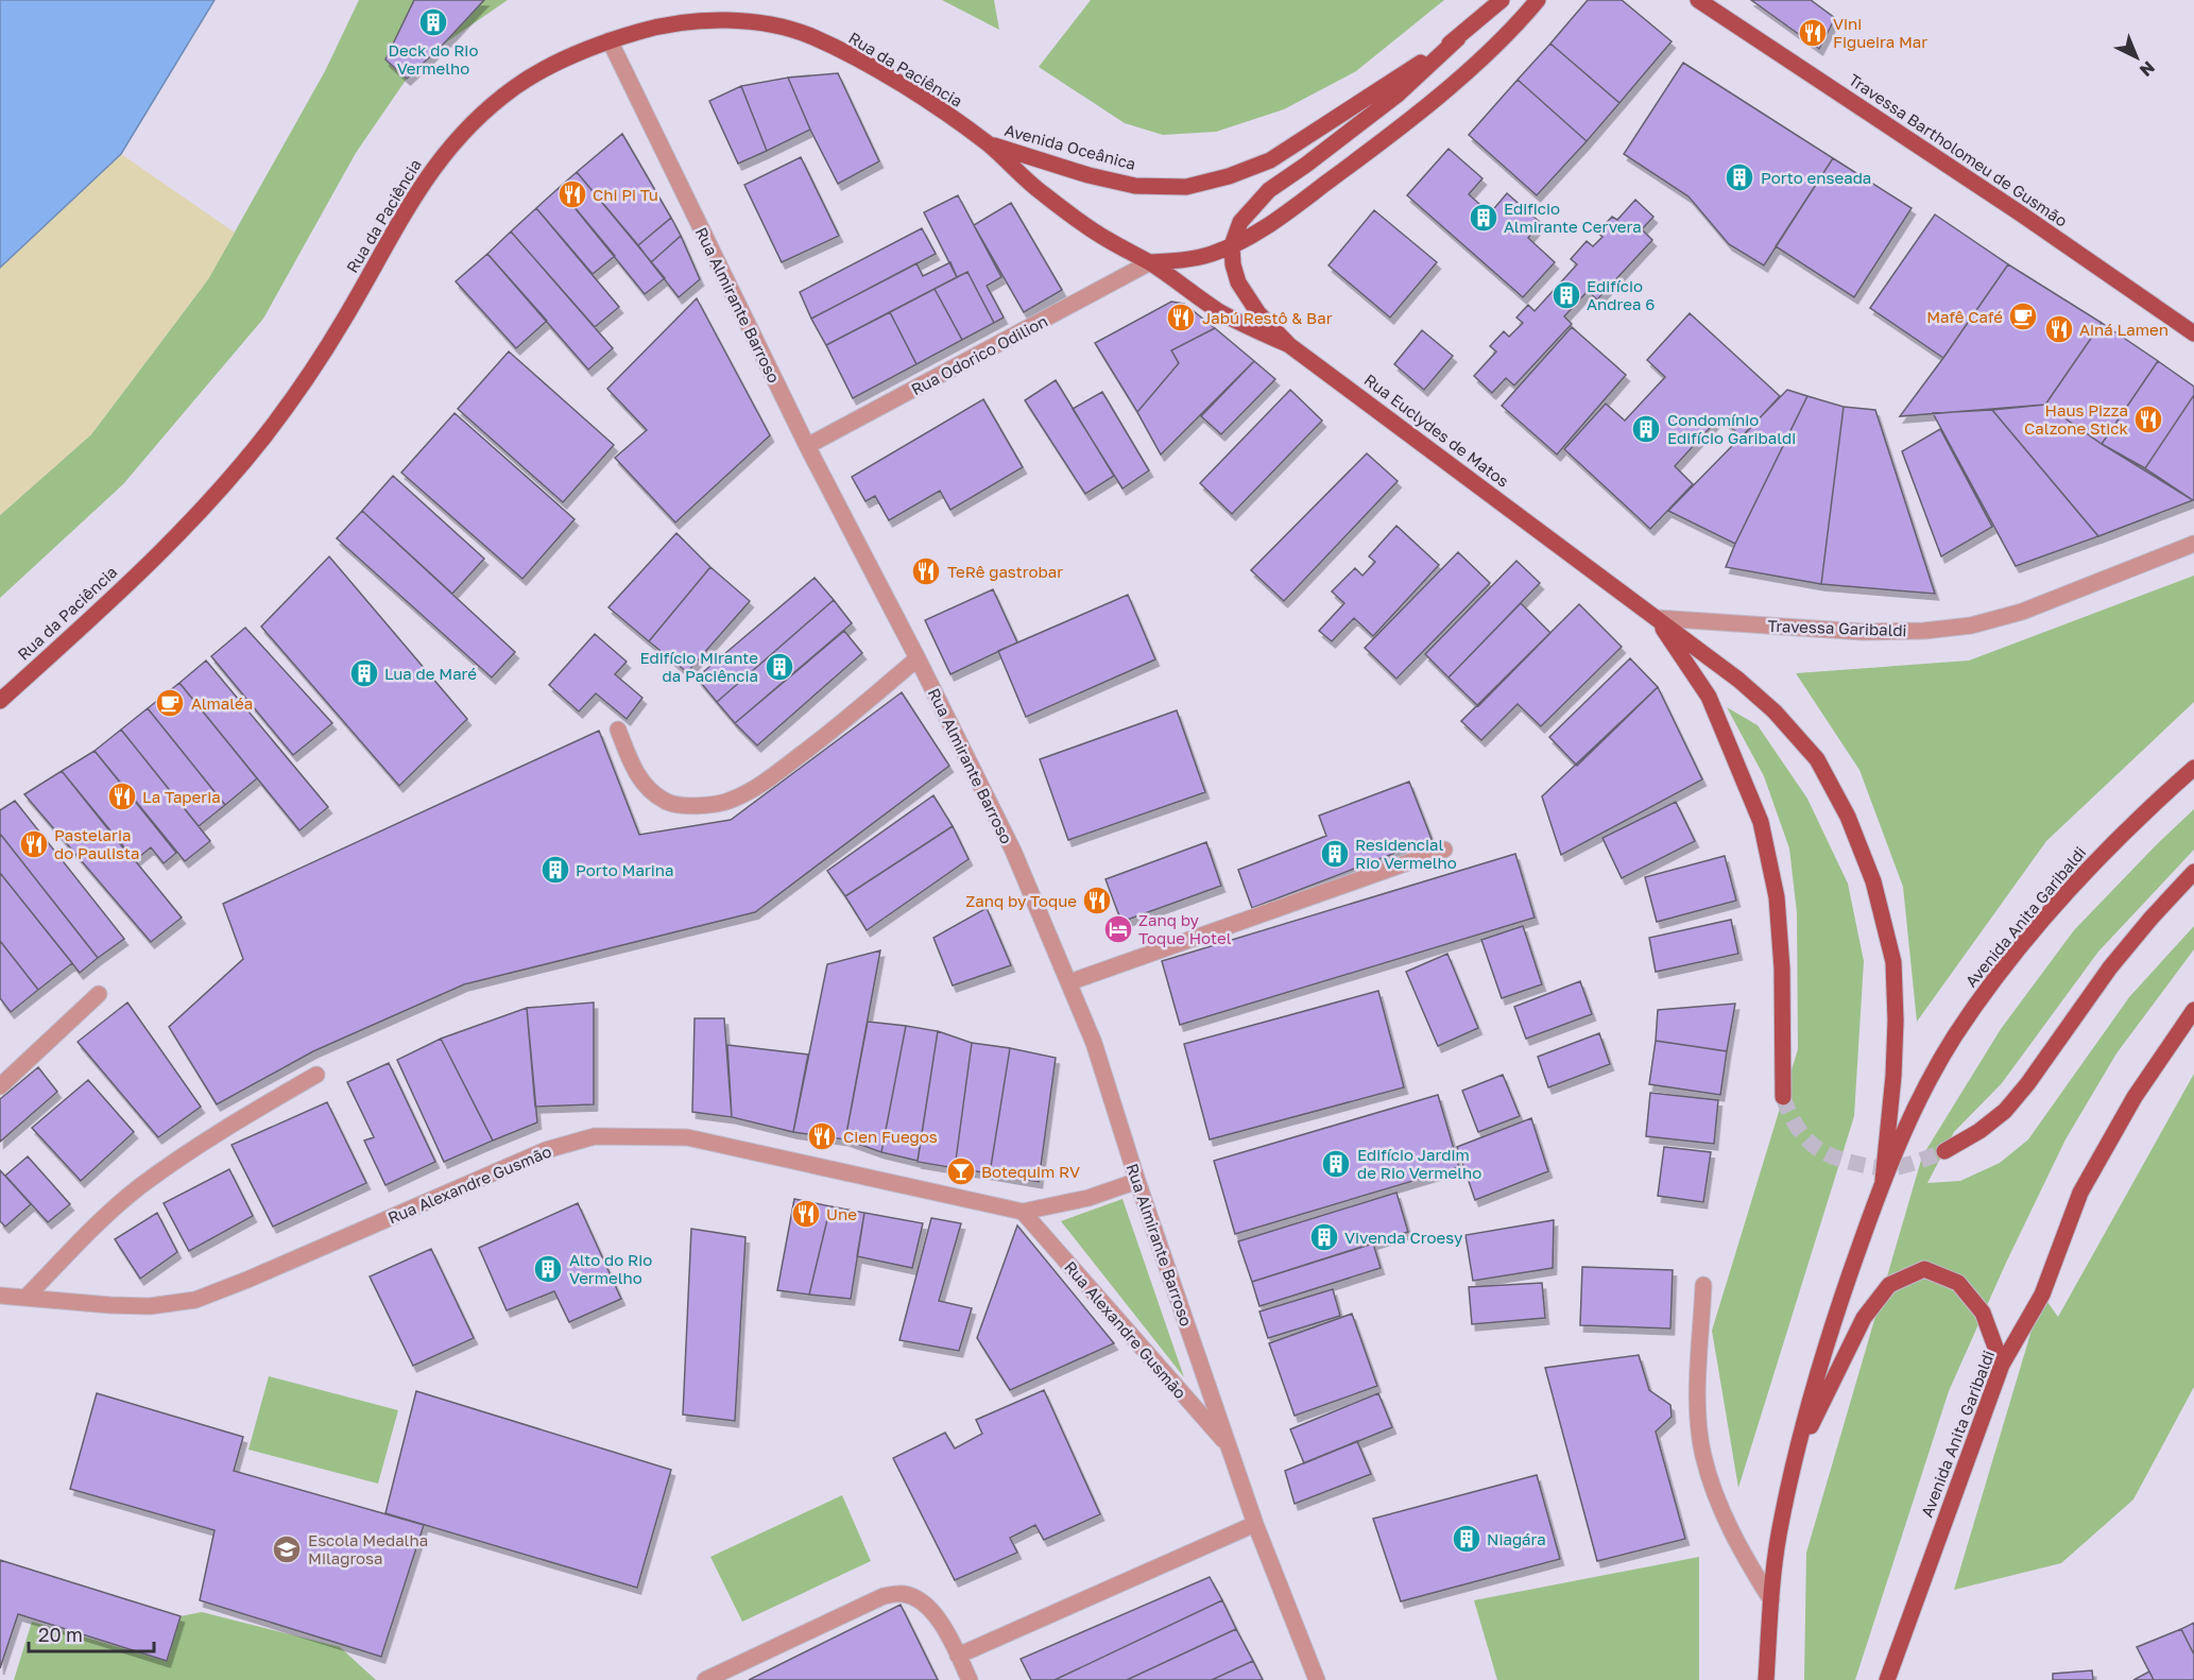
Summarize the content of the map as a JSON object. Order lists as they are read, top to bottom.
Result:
{
  "streets": {
    "main road": [
      "Rua da Paciência",
      "Avenida Oceânica",
      "Travessa Bartholomeu de Gusmão",
      "Rua Euclydes de Matos",
      "Avenida Anita Garibaldi"
    ],
    "street": [
      "Rua Almirante Barroso",
      "Rua Odorico Odilion",
      "Travessa Garibaldi",
      "Rua Alexandre Gusmão"
    ]
  },
  "crossings": [
    ["Rua da Paciência", "Avenida Oceânica"],
    ["Rua da Paciência", "Rua Almirante Barroso"],
    ["Avenida Oceânica", "Rua Odorico Odilion"],
    ["Avenida Oceânica", "Rua Euclydes de Matos"],
    ["Rua Almirante Barroso", "Rua Odorico Odilion"],
    ["Rua Almirante Barroso", "Rua Alexandre Gusmão"],
    ["Rua Euclydes de Matos", "Travessa Garibaldi"],
    ["Rua Euclydes de Matos", "Avenida Anita Garibaldi"],
    ["Travessa Garibaldi", "Avenida Anita Garibaldi"]
  ],
  "places": {
    "building": [
      "Deck do Rio Vermelho",
      "Porto enseada",
      "Edificio Almirante Cervera",
      "Edifício Andrea 6",
      "Condomínio Edifício Garibaldi",
      "Edifício Mirante da Paciência",
      "Lua de Maré",
      "Residencial Rio Vermelho",
      "Porto Marina",
      "Edifício Jardim de Rio Vermelho",
      "Vivenda Croesy",
      "Alto do Rio Vermelho",
      "Niagára"
    ],
    "restaurant": [
      "Vini Figueira Mar",
      "Chi Pi Tu",
      "Jabú Restô & Bar",
      "Ainá Lamen",
      "Haus Pizza Calzone Stick",
      "TeRê gastrobar",
      "La Taperia",
      "Pastelaria do Paulista",
      "Zanq by Toque",
      "Cien Fuegos",
      "Une"
    ],
    "cafe": ["Mafê Café", "Almaléa"],
    "hotel": ["Zanq by Toque Hotel"],
    "bar": ["Botequim RV"],
    "school or university": ["Escola Medalha Milagrosa"]
  },
  "scale_bar": "20 m",
  "north": "bottom right"
}
